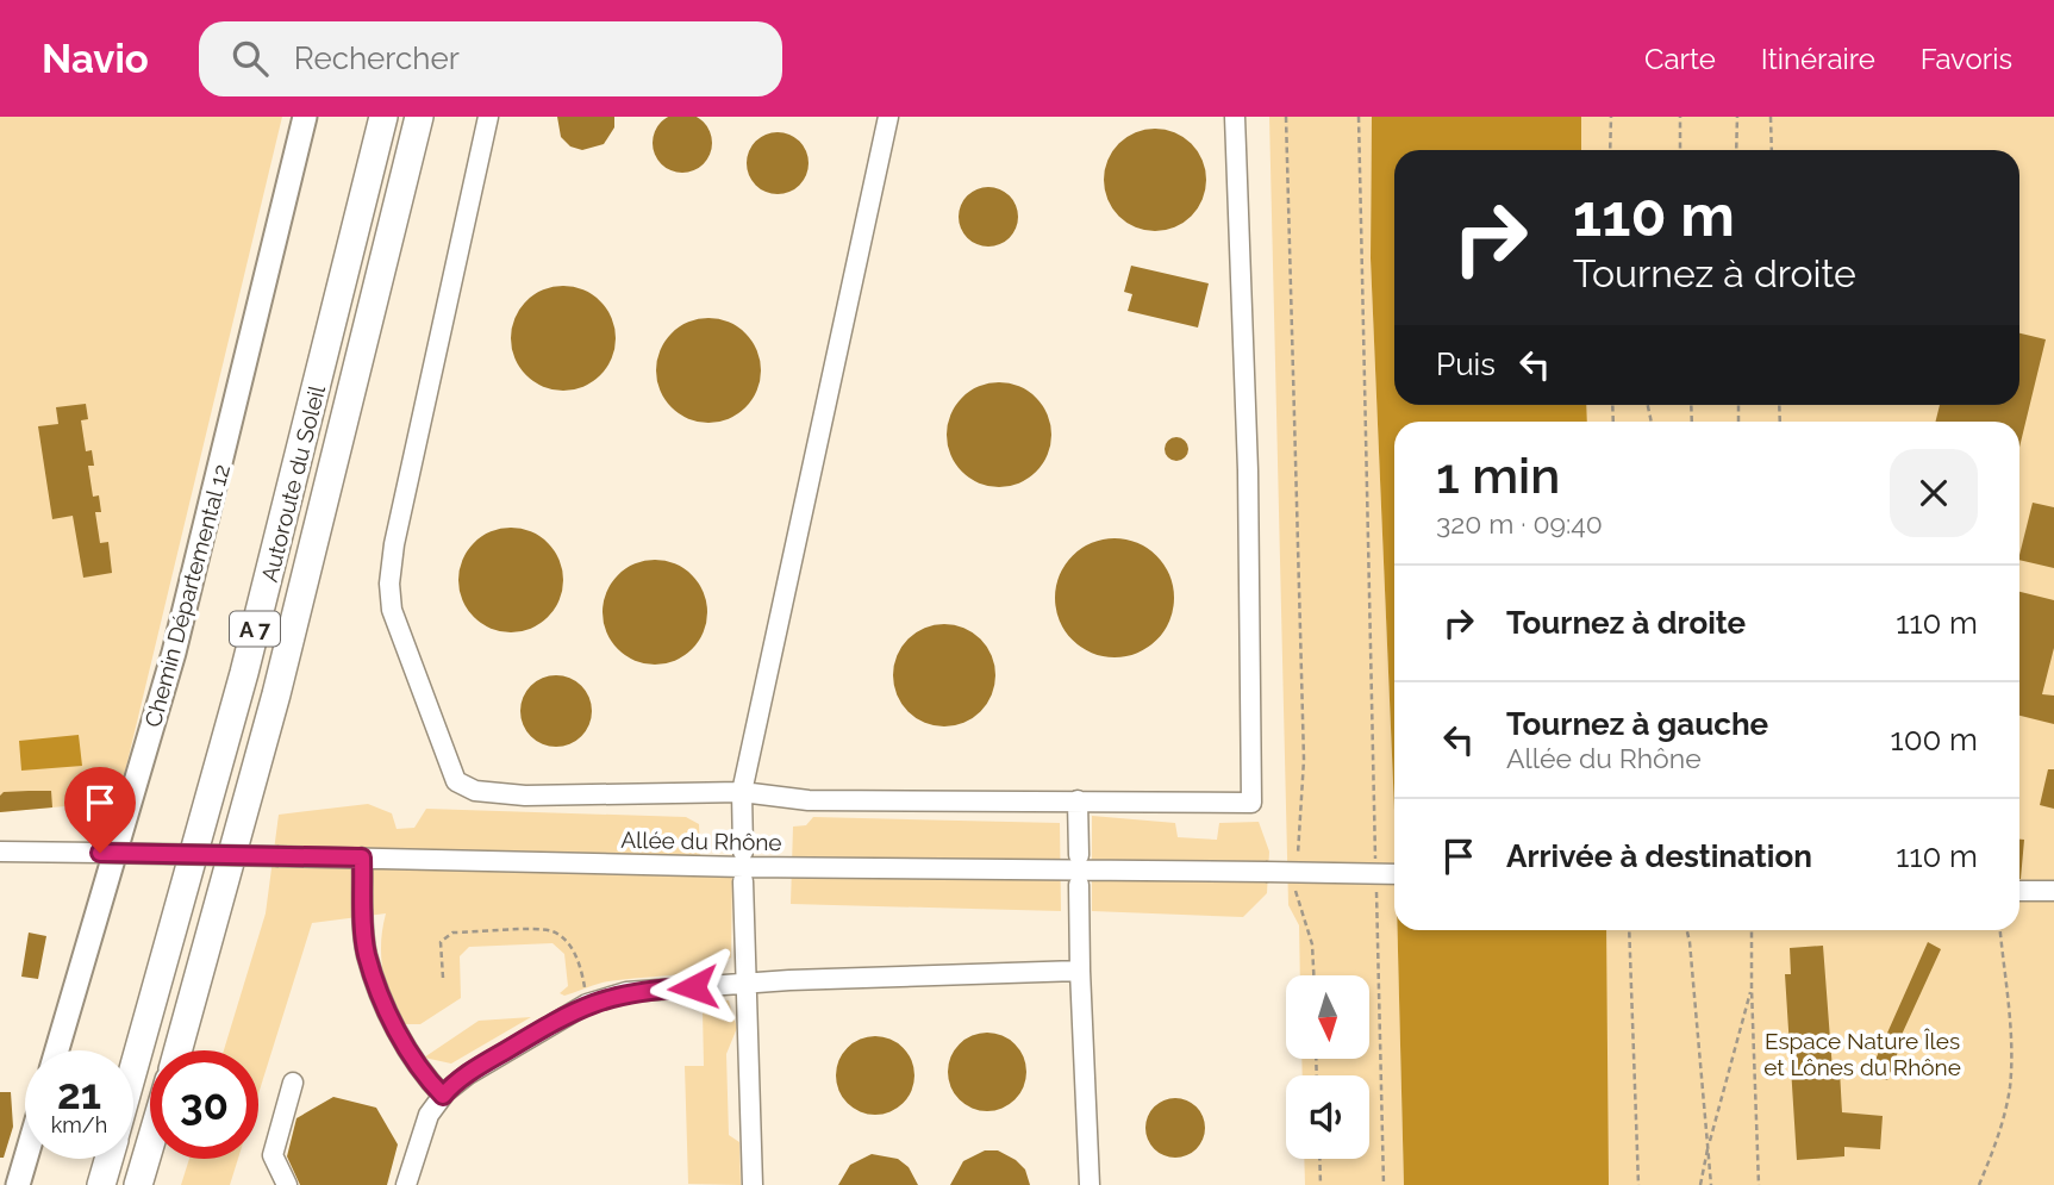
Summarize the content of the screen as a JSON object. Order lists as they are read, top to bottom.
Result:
{
  "streets": {
    "highway": ["Autoroute du Soleil", "A 7"],
    "main road": ["Chemin Départemental 12"],
    "street": ["Allée du Rhône"]
  },
  "parks": ["Espace Nature Îles et Lônes du Rhône"],
  "north": "bottom",
  "page": {
    "header": "Navio",
    "search": "Rechercher",
    "nav": ["Carte", "Itinéraire", "Favoris"],
    "turn": ["110 m", "Tournez à droite"],
    "then": "Puis",
    "heading": ["1 min", "320 m · 09:40"],
    "list": [
      {
        "name": "Tournez à droite",
        "value": "110 m"
      },
      {
        "name": "Tournez à gauche",
        "note": "Allée du Rhône",
        "value": "100 m"
      },
      {
        "name": "Arrivée à destination",
        "value": "110 m"
      }
    ],
    "speed": "21 km/h",
    "limit": "30"
  }
}
